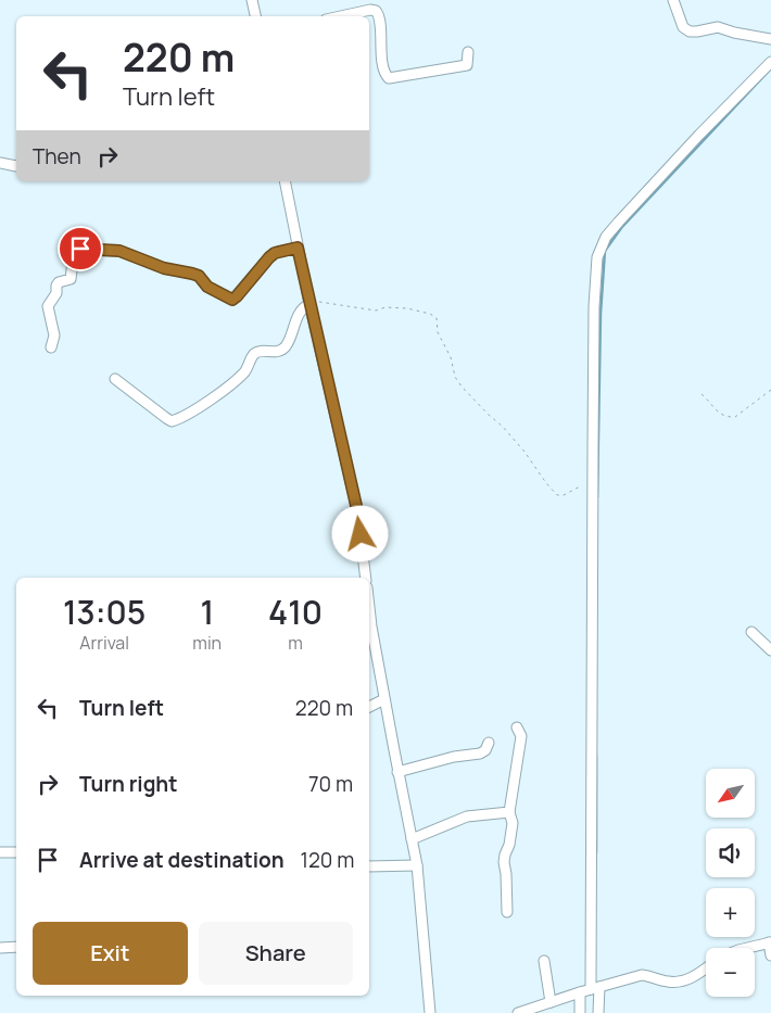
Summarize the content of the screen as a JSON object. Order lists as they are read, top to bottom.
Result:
{
  "north": "bottom left",
  "page": {
    "turn": ["220 m", "Turn left"],
    "then": "Then",
    "eta": [
      "13:05",
      "Arrival",
      "1",
      "min",
      "410",
      "m"
    ],
    "list": [
      {
        "name": "Turn left",
        "value": "220 m"
      },
      {
        "name": "Turn right",
        "value": "70 m"
      },
      {
        "name": "Arrive at destination",
        "value": "120 m"
      }
    ],
    "map_buttons": ["+", "−"],
    "buttons": ["Exit", "Share"]
  }
}
